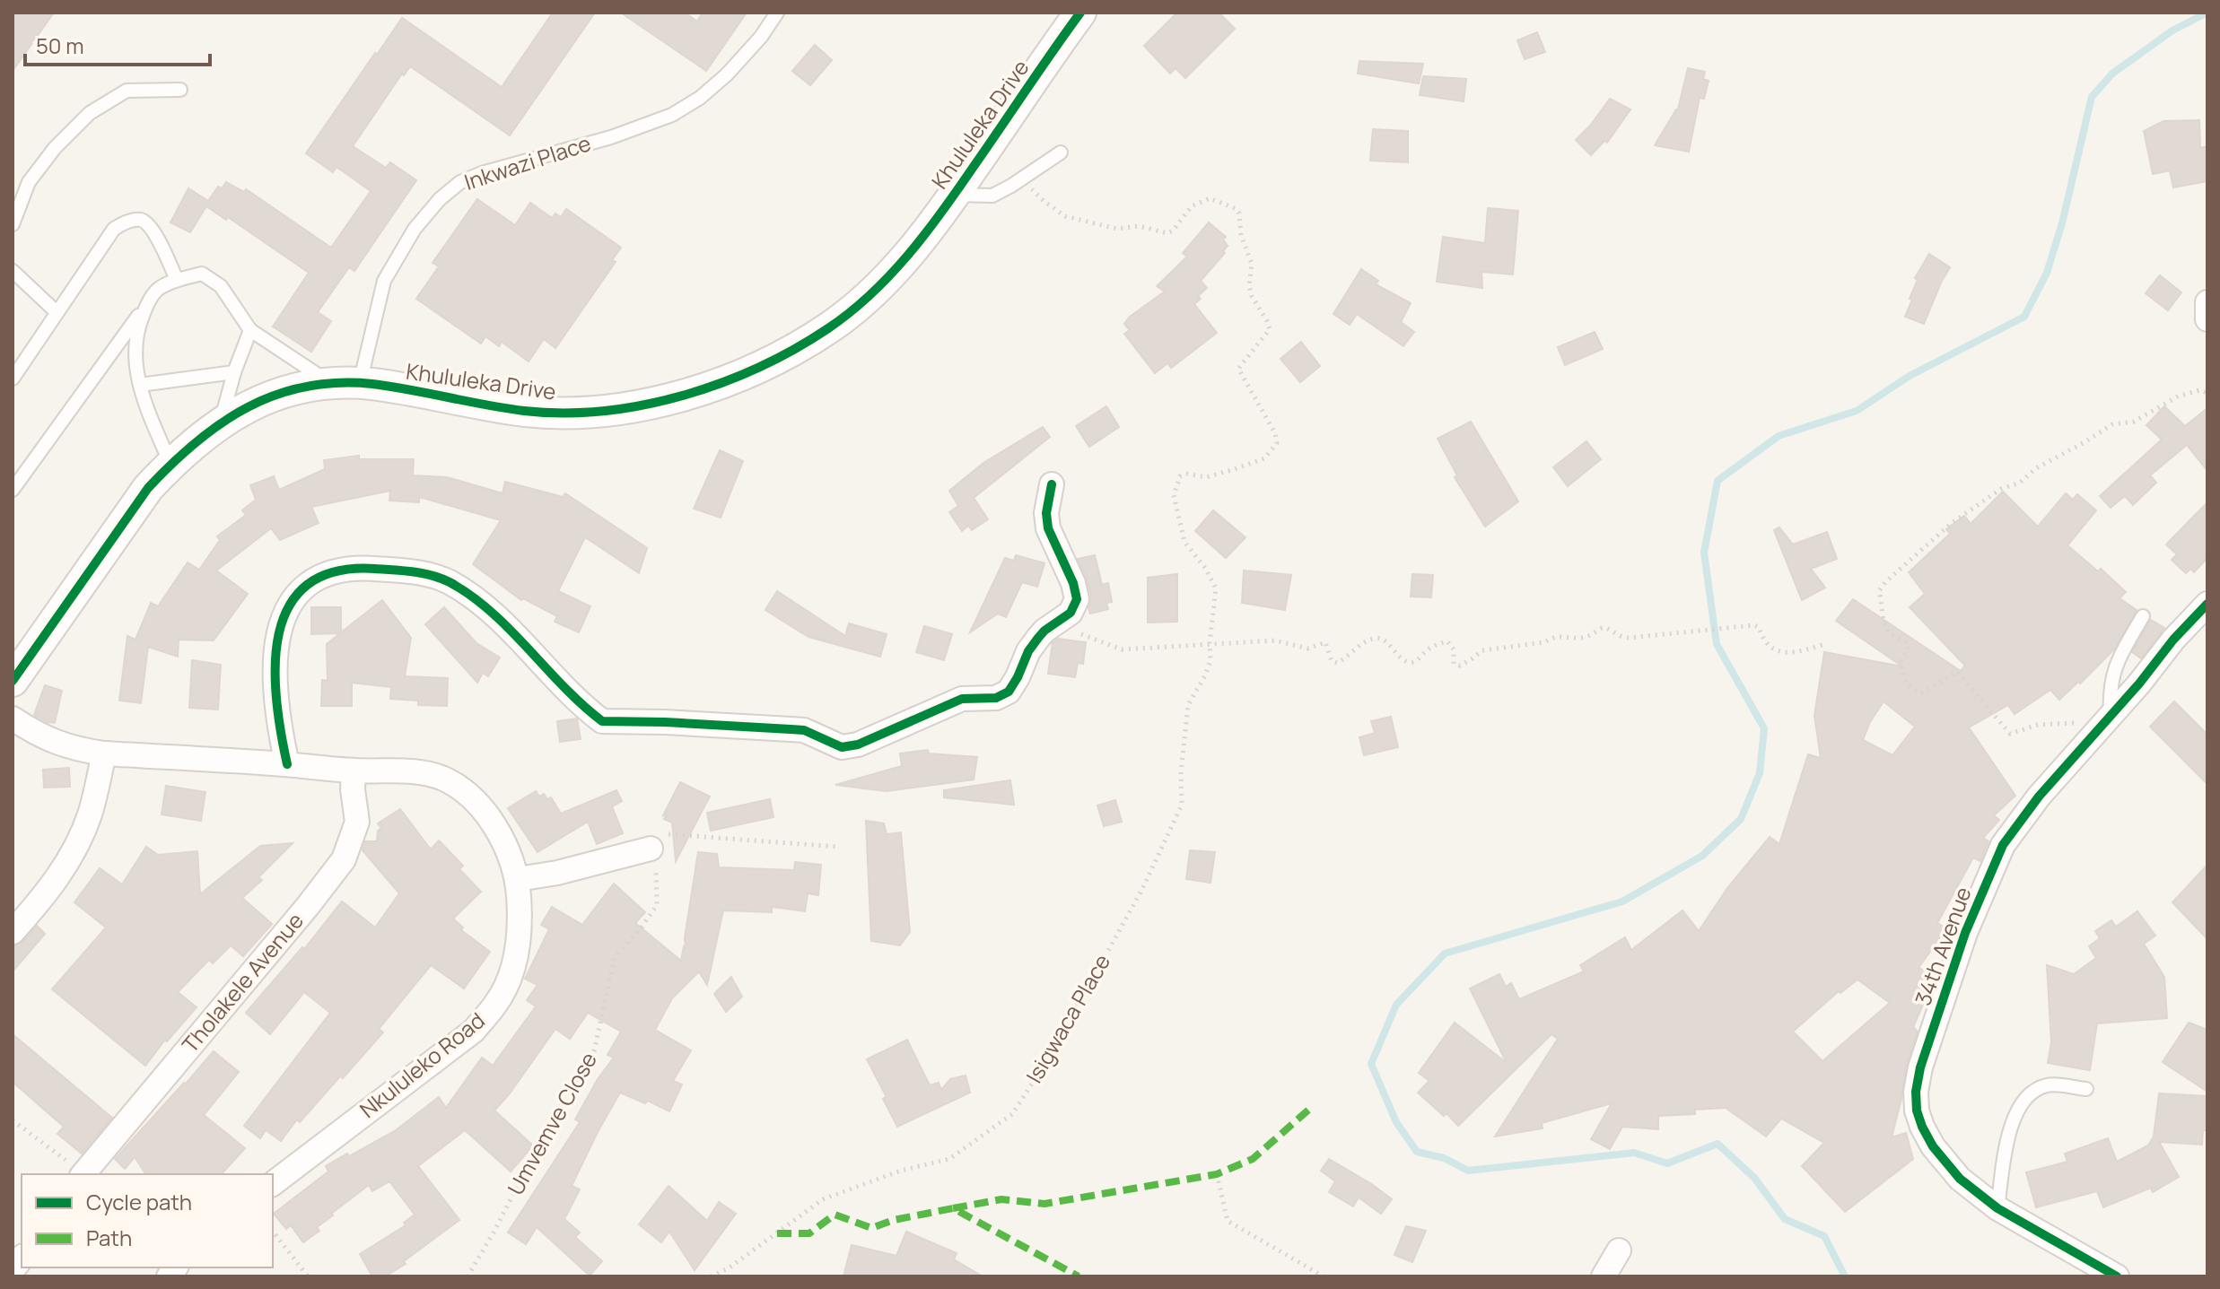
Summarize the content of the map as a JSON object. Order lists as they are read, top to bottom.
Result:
{
  "streets": {
    "street": [
      "Khululeka Drive",
      "34th Avenue",
      "Tholakele Avenue",
      "Nkululeko Road"
    ],
    "lane": ["Inkwazi Place"],
    "path": ["Isigwaca Place", "Umvemve Close"]
  },
  "crossings": [
    ["Khululeka Drive", "Inkwazi Place"],
    ["Tholakele Avenue", "Nkululeko Road"]
  ],
  "legend": ["Cycle path", "Path"],
  "scale_bar": "50 m"
}
